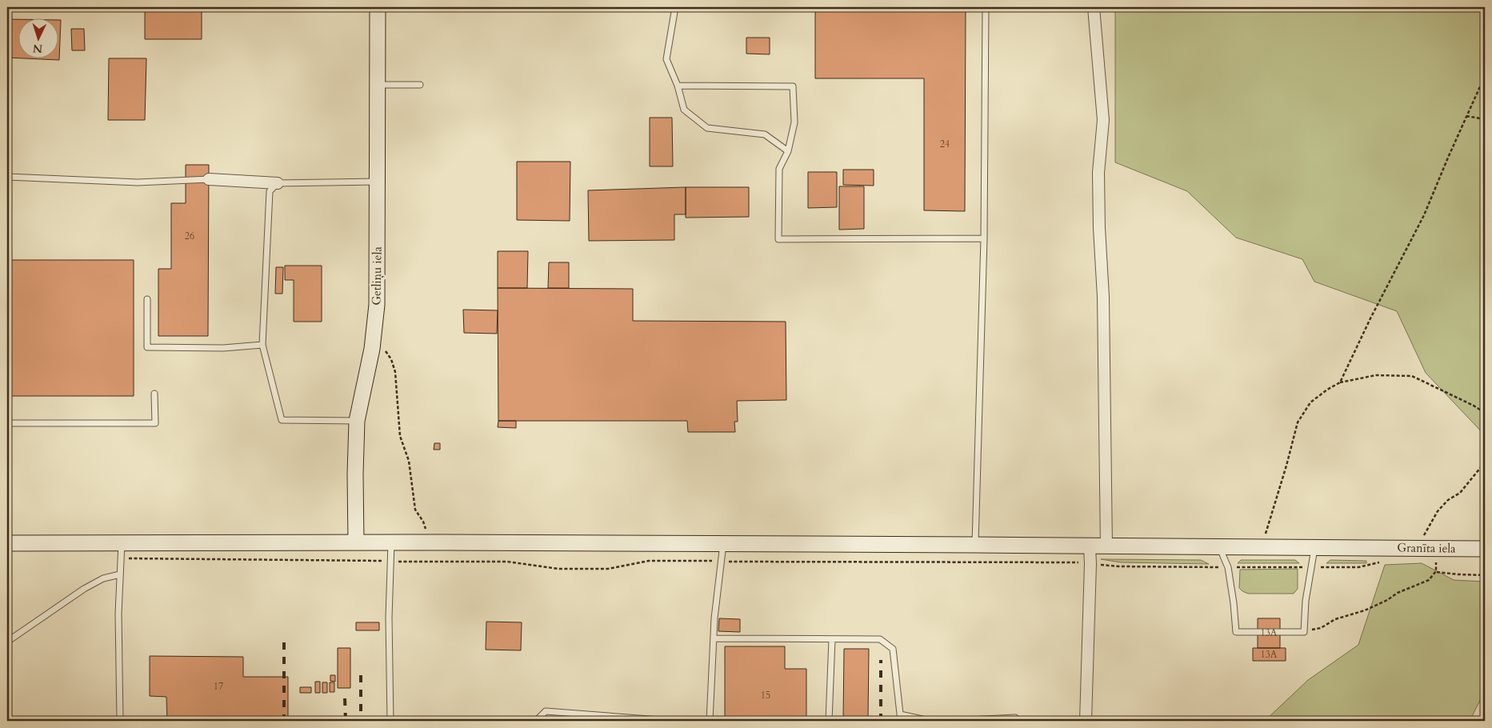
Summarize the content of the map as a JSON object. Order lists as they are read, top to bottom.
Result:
{
  "streets": {
    "main road": ["Getliņu iela", "Granīta iela"]
  },
  "crossings": [
    ["Getliņu iela", "Granīta iela"]
  ],
  "house_numbers": [
    "24",
    "26",
    "13A",
    "13A",
    "17",
    "15"
  ],
  "north": "bottom"
}
